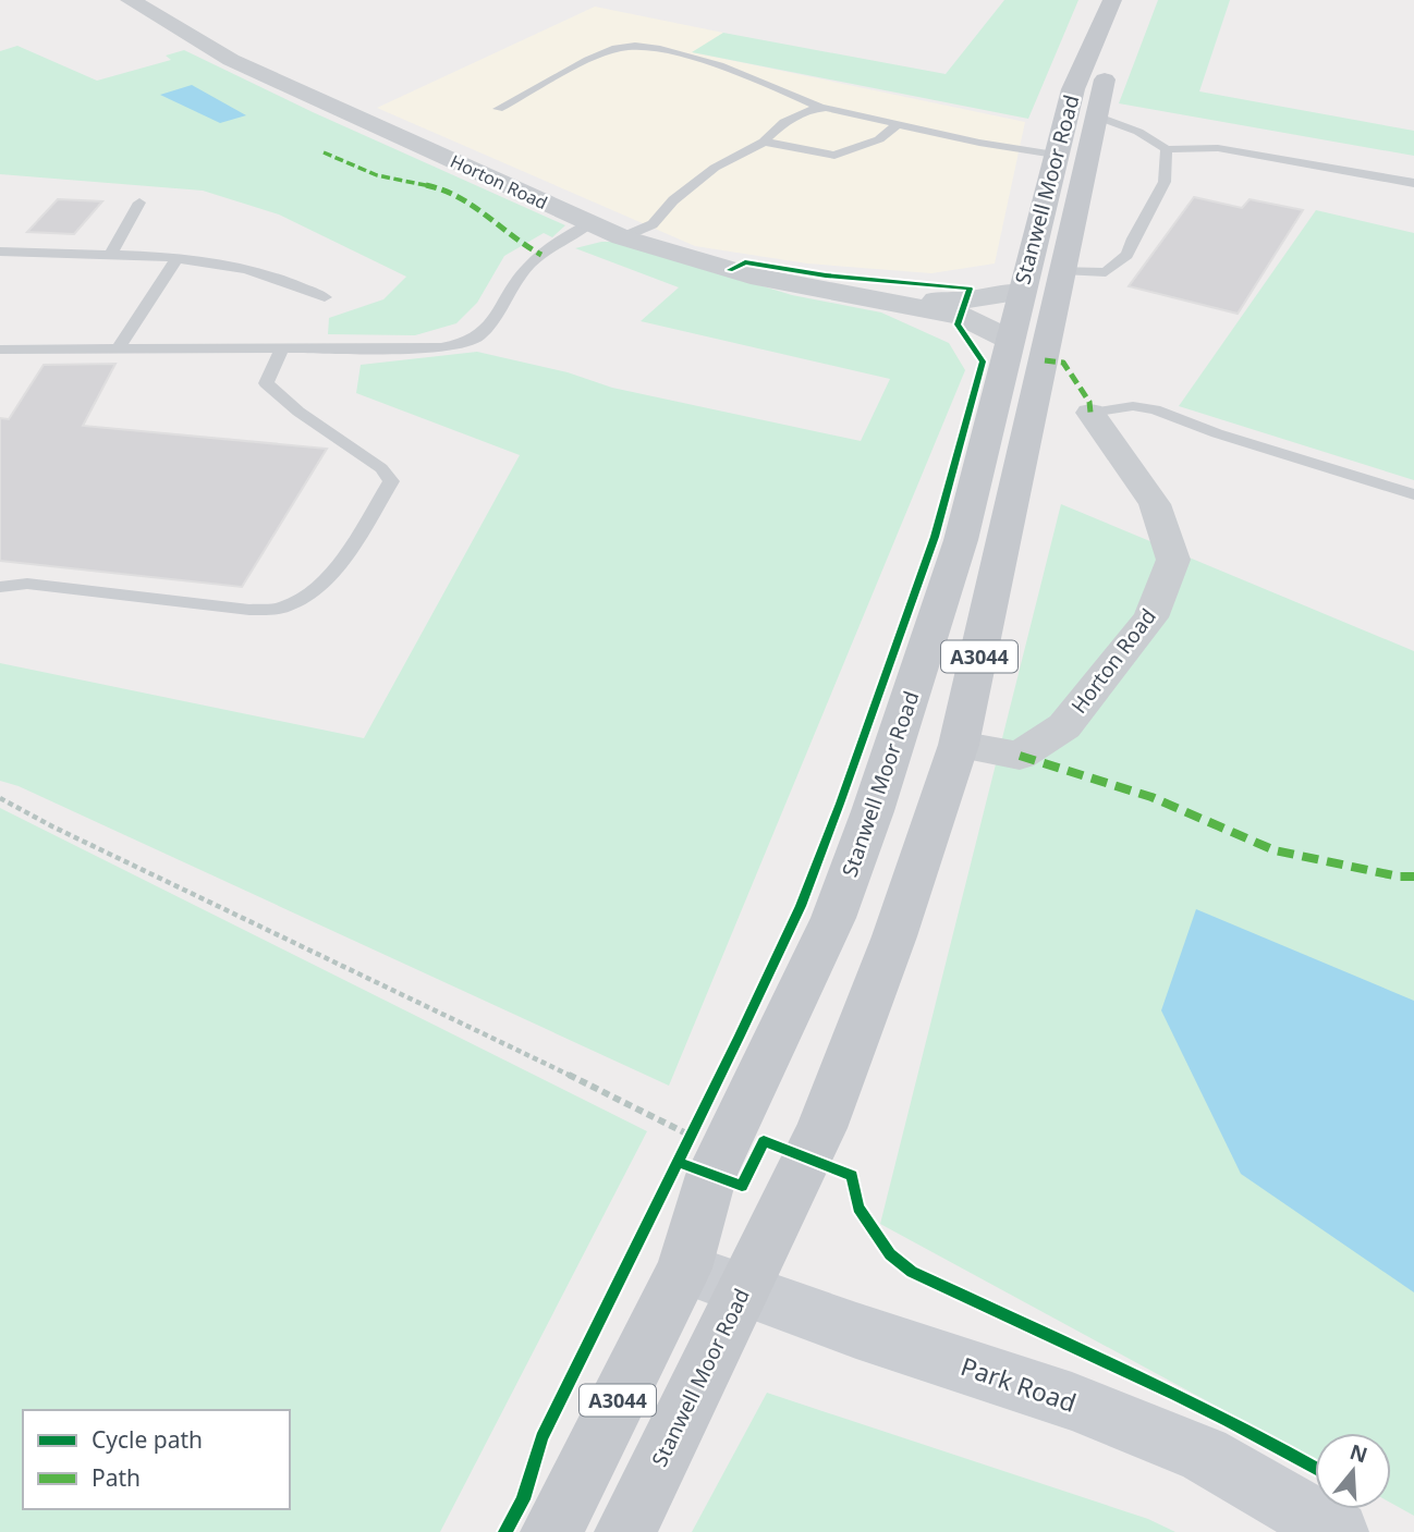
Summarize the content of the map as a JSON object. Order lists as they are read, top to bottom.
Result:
{
  "streets": {
    "main road": ["Stanwell Moor Road", "A3044", "Park Road"],
    "street": ["Horton Road"]
  },
  "crossings": [
    ["Horton Road", "Stanwell Moor Road"],
    ["Stanwell Moor Road", "Park Road"]
  ],
  "legend": ["Cycle path", "Path"],
  "north": "top"
}
